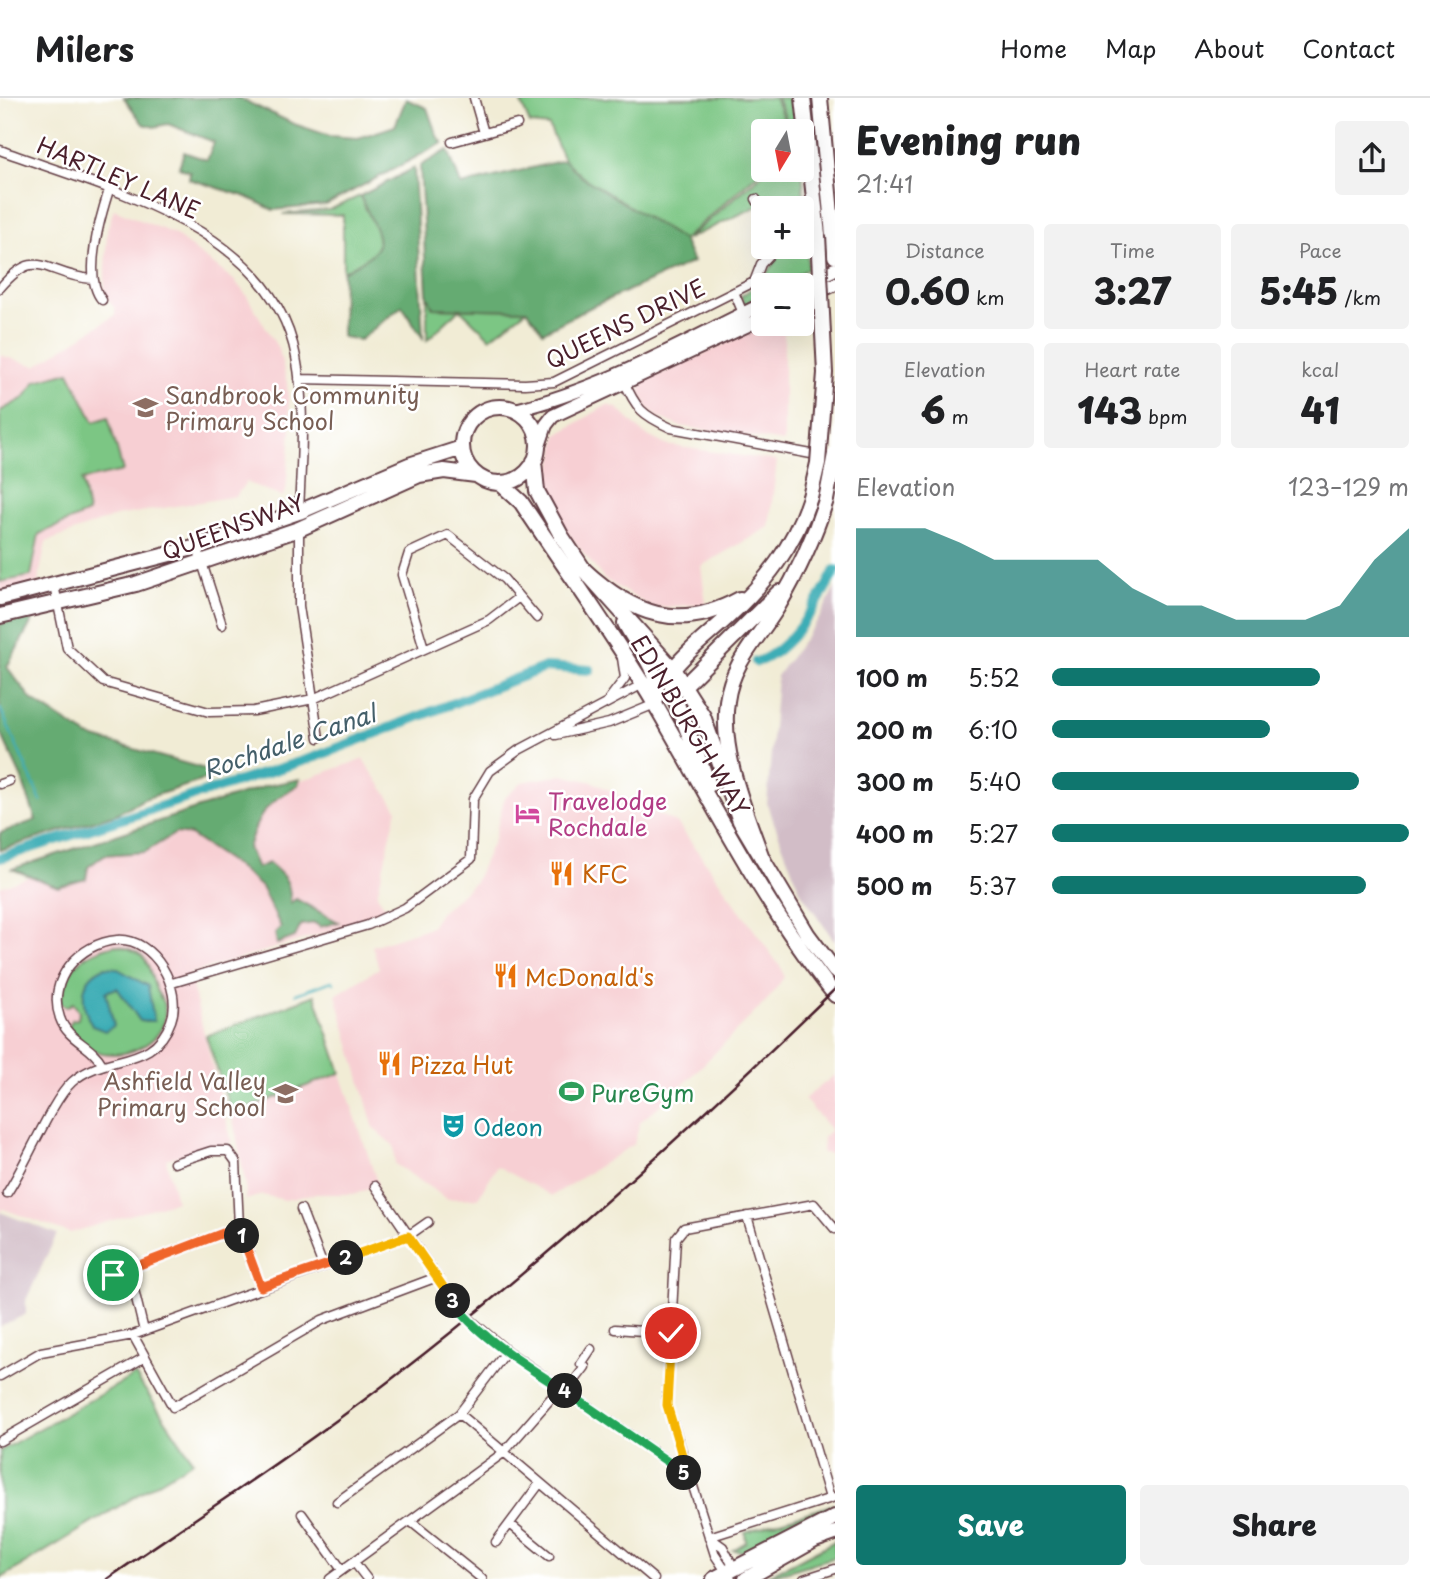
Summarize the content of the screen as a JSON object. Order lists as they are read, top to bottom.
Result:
{
  "streets": {
    "highway": ["QUEENSWAY", "EDINBURGH WAY"],
    "street": ["HARTLEY LANE", "QUEENS DRIVE"]
  },
  "crossings": [
    ["HARTLEY LANE", "QUEENS DRIVE"],
    ["HARTLEY LANE", "QUEENSWAY"],
    ["QUEENSWAY", "EDINBURGH WAY"]
  ],
  "water": ["Rochdale Canal"],
  "places": {
    "school or university": ["Sandbrook Community Primary School", "Ashfield Valley Primary School"],
    "hotel": ["Travelodge Rochdale"],
    "restaurant": ["KFC", "McDonald's", "Pizza Hut"],
    "sports": ["PureGym"],
    "theatre": ["Odeon"]
  },
  "north": "bottom",
  "page": {
    "header": "Milers",
    "nav": [
      "Home",
      "Map",
      "About",
      "Contact"
    ],
    "heading": ["Evening run", "21:41"],
    "map_buttons": ["+", "−"],
    "stats": [
      ["Distance", "0.60 km"],
      ["Time", "3:27"],
      ["Pace", "5:45 /km"],
      ["Elevation", "6 m"],
      ["Heart rate", "143 bpm"],
      ["kcal", "41"]
    ],
    "chart": ["Elevation", "123–129 m"],
    "list": [
      {
        "name": "100 m",
        "note": "5:52"
      },
      {
        "name": "200 m",
        "note": "6:10"
      },
      {
        "name": "300 m",
        "note": "5:40"
      },
      {
        "name": "400 m",
        "note": "5:27"
      },
      {
        "name": "500 m",
        "note": "5:37"
      }
    ],
    "pins": [
      "1",
      "2",
      "3",
      "4",
      "5"
    ],
    "buttons": ["Save", "Share"]
  }
}
